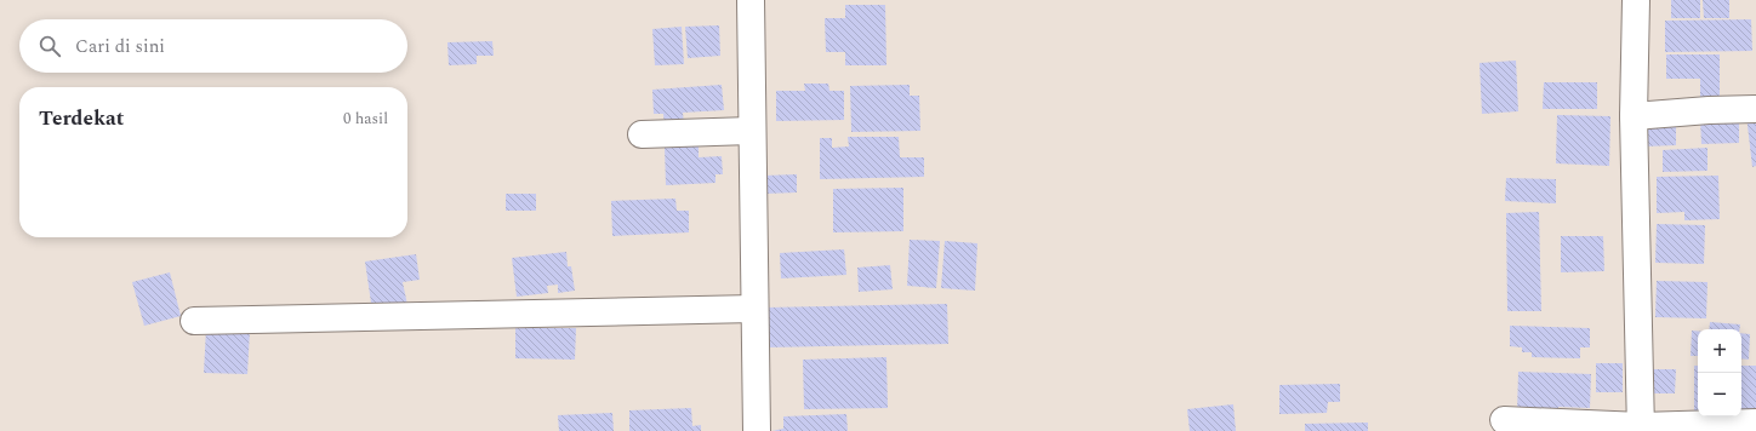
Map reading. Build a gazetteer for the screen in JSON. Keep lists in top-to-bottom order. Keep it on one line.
{"page":{"search":"Cari di sini","heading":["Terdekat","0 hasil"],"map_buttons":["+","−"]}}
